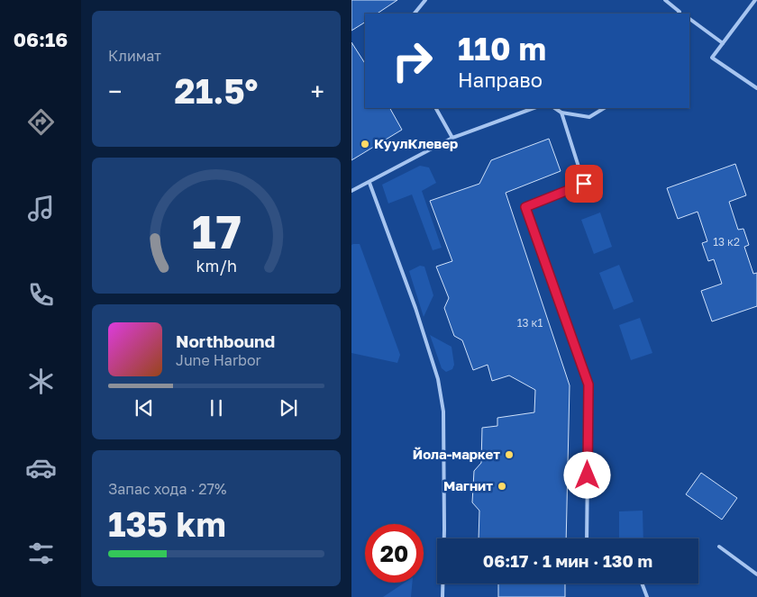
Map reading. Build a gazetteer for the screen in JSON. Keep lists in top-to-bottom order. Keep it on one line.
{"places":["КуулКлевер","Йола-маркет","Магнит"],"house_numbers":["13 к2","13 к1"],"page":{"tabs":"06:16","tile":["Климат",["Запас хода · 27%","135 km"]],"turn":["110 m","Направо"],"heat":["−","21.5°","+"],"song":["Northbound","June Harbor"],"limit":"20","trip":"06:17 · 1 мин · 130 m","gauge":["17","km/h"]}}
